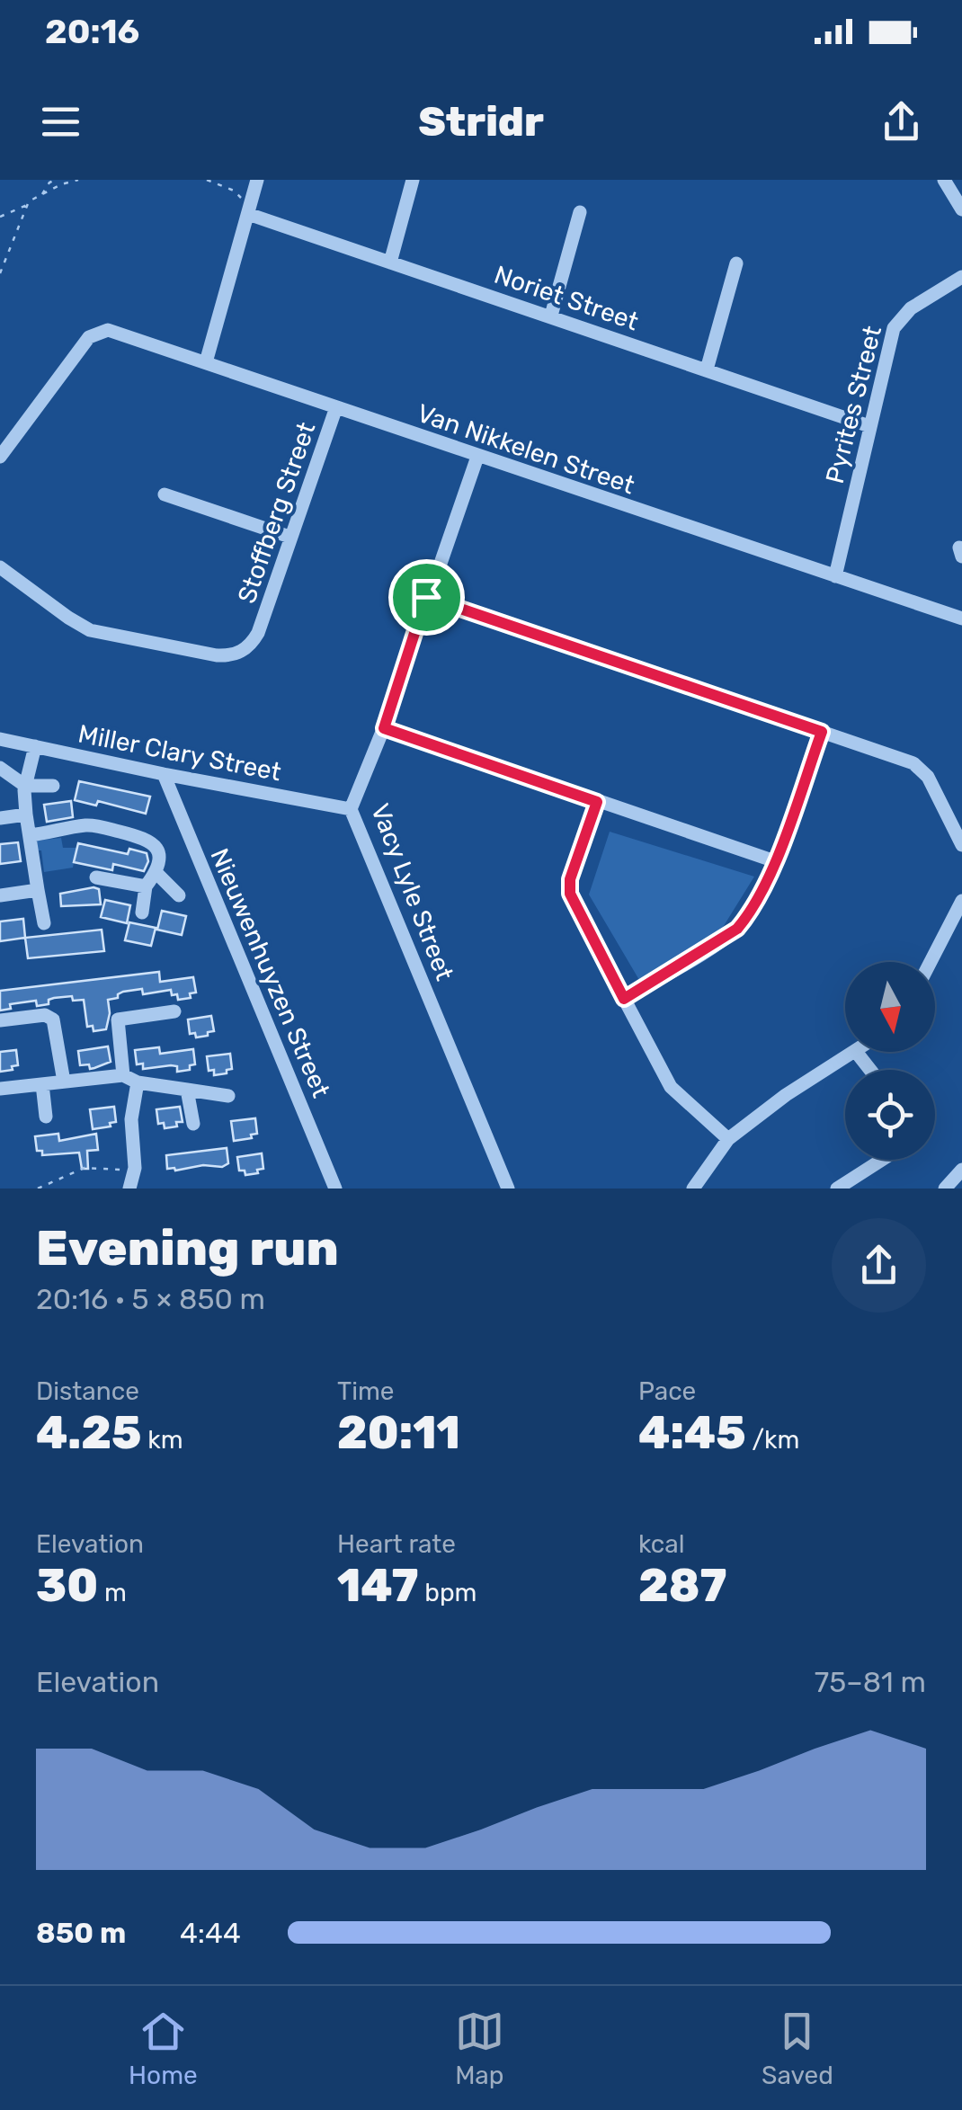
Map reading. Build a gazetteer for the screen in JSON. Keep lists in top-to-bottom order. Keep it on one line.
{"streets":{"street":["Noriet Street","Pyrites Street","Van Nikkelen Street","Stoffberg Street","Miller Clary Street","Vacy Lyle Street","Nieuwenhuyzen Street"]},"crossings":[["Noriet Street","Pyrites Street"],["Pyrites Street","Van Nikkelen Street"],["Van Nikkelen Street","Stoffberg Street"],["Van Nikkelen Street","Vacy Lyle Street"],["Miller Clary Street","Vacy Lyle Street"],["Miller Clary Street","Nieuwenhuyzen Street"]],"north":"bottom","page":{"status":"20:16","header":"Stridr","heading":["Evening run","20:16 · 5 × 850 m"],"stats":[["Distance","4.25 km"],["Time","20:11"],["Pace","4:45 /km"],["Elevation","30 m"],["Heart rate","147 bpm"],["kcal","287"]],"chart":["Elevation","75–81 m"],"list":[{"name":"850 m","note":"4:44"}],"tabs":["Home","Map","Saved"]}}
